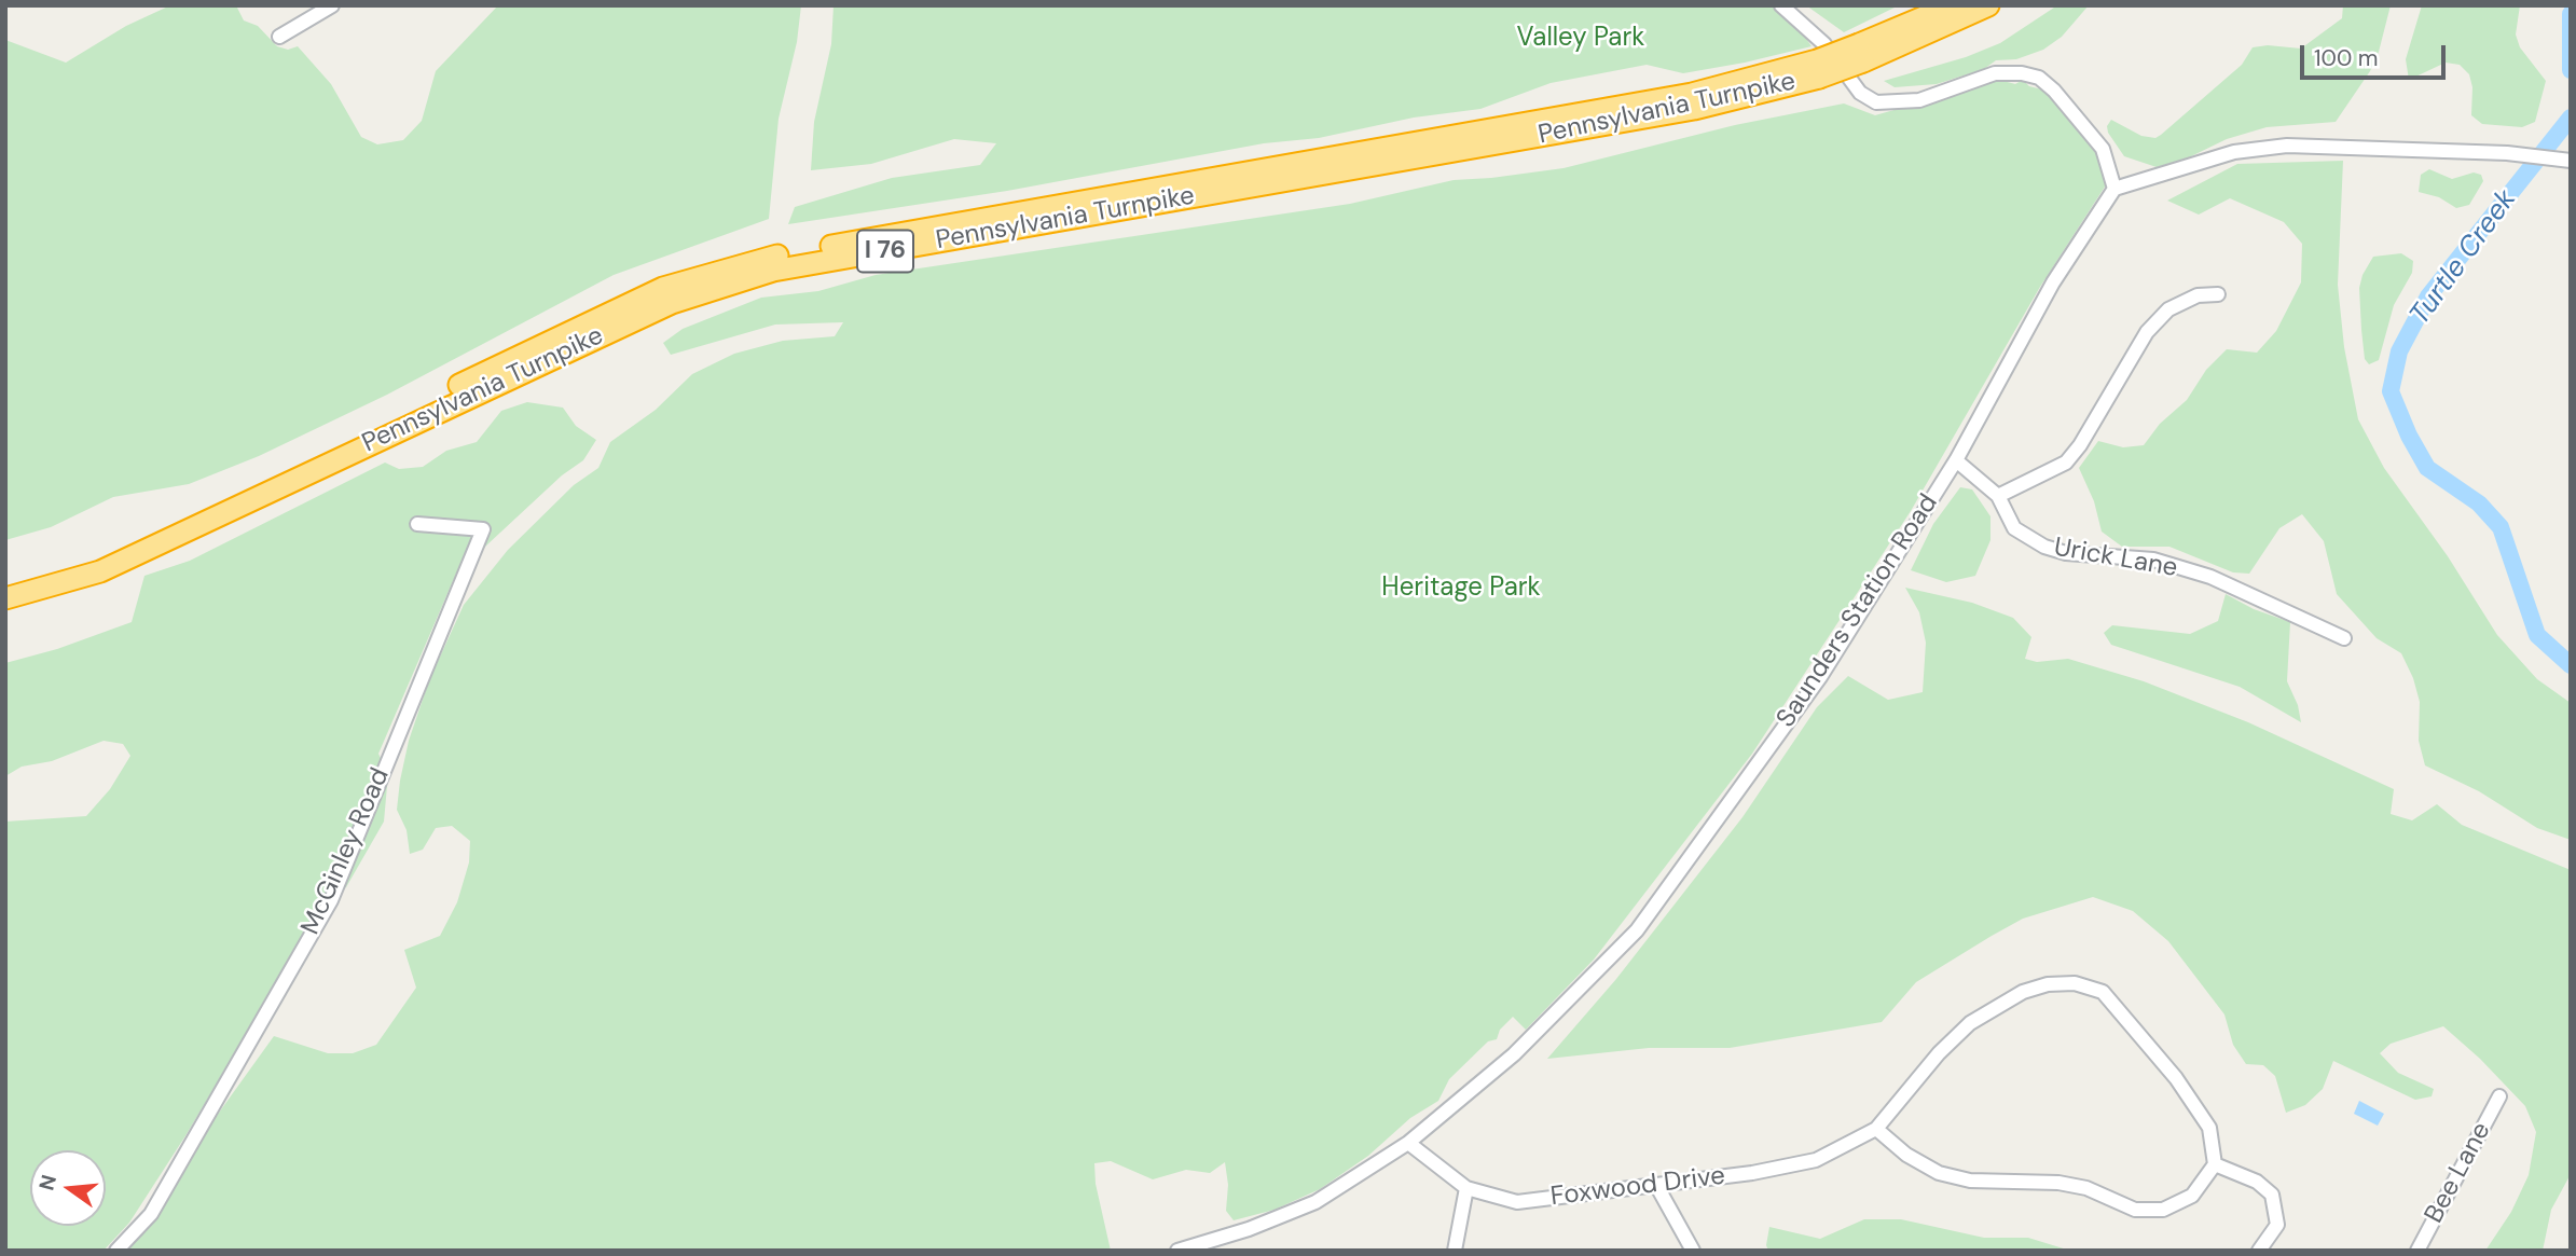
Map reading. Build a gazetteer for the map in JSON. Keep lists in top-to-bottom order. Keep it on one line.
{"streets":{"highway":["Pennsylvania Turnpike","I 76"],"street":["Urick Lane","Saunders Station Road","McGinley Road","Bee Lane","Foxwood Drive"]},"crossings":[["Urick Lane","Saunders Station Road"],["Saunders Station Road","Foxwood Drive"]],"water":["Turtle Creek"],"parks":["Valley Park","Heritage Park"],"scale_bar":"100 m","north":"left"}
